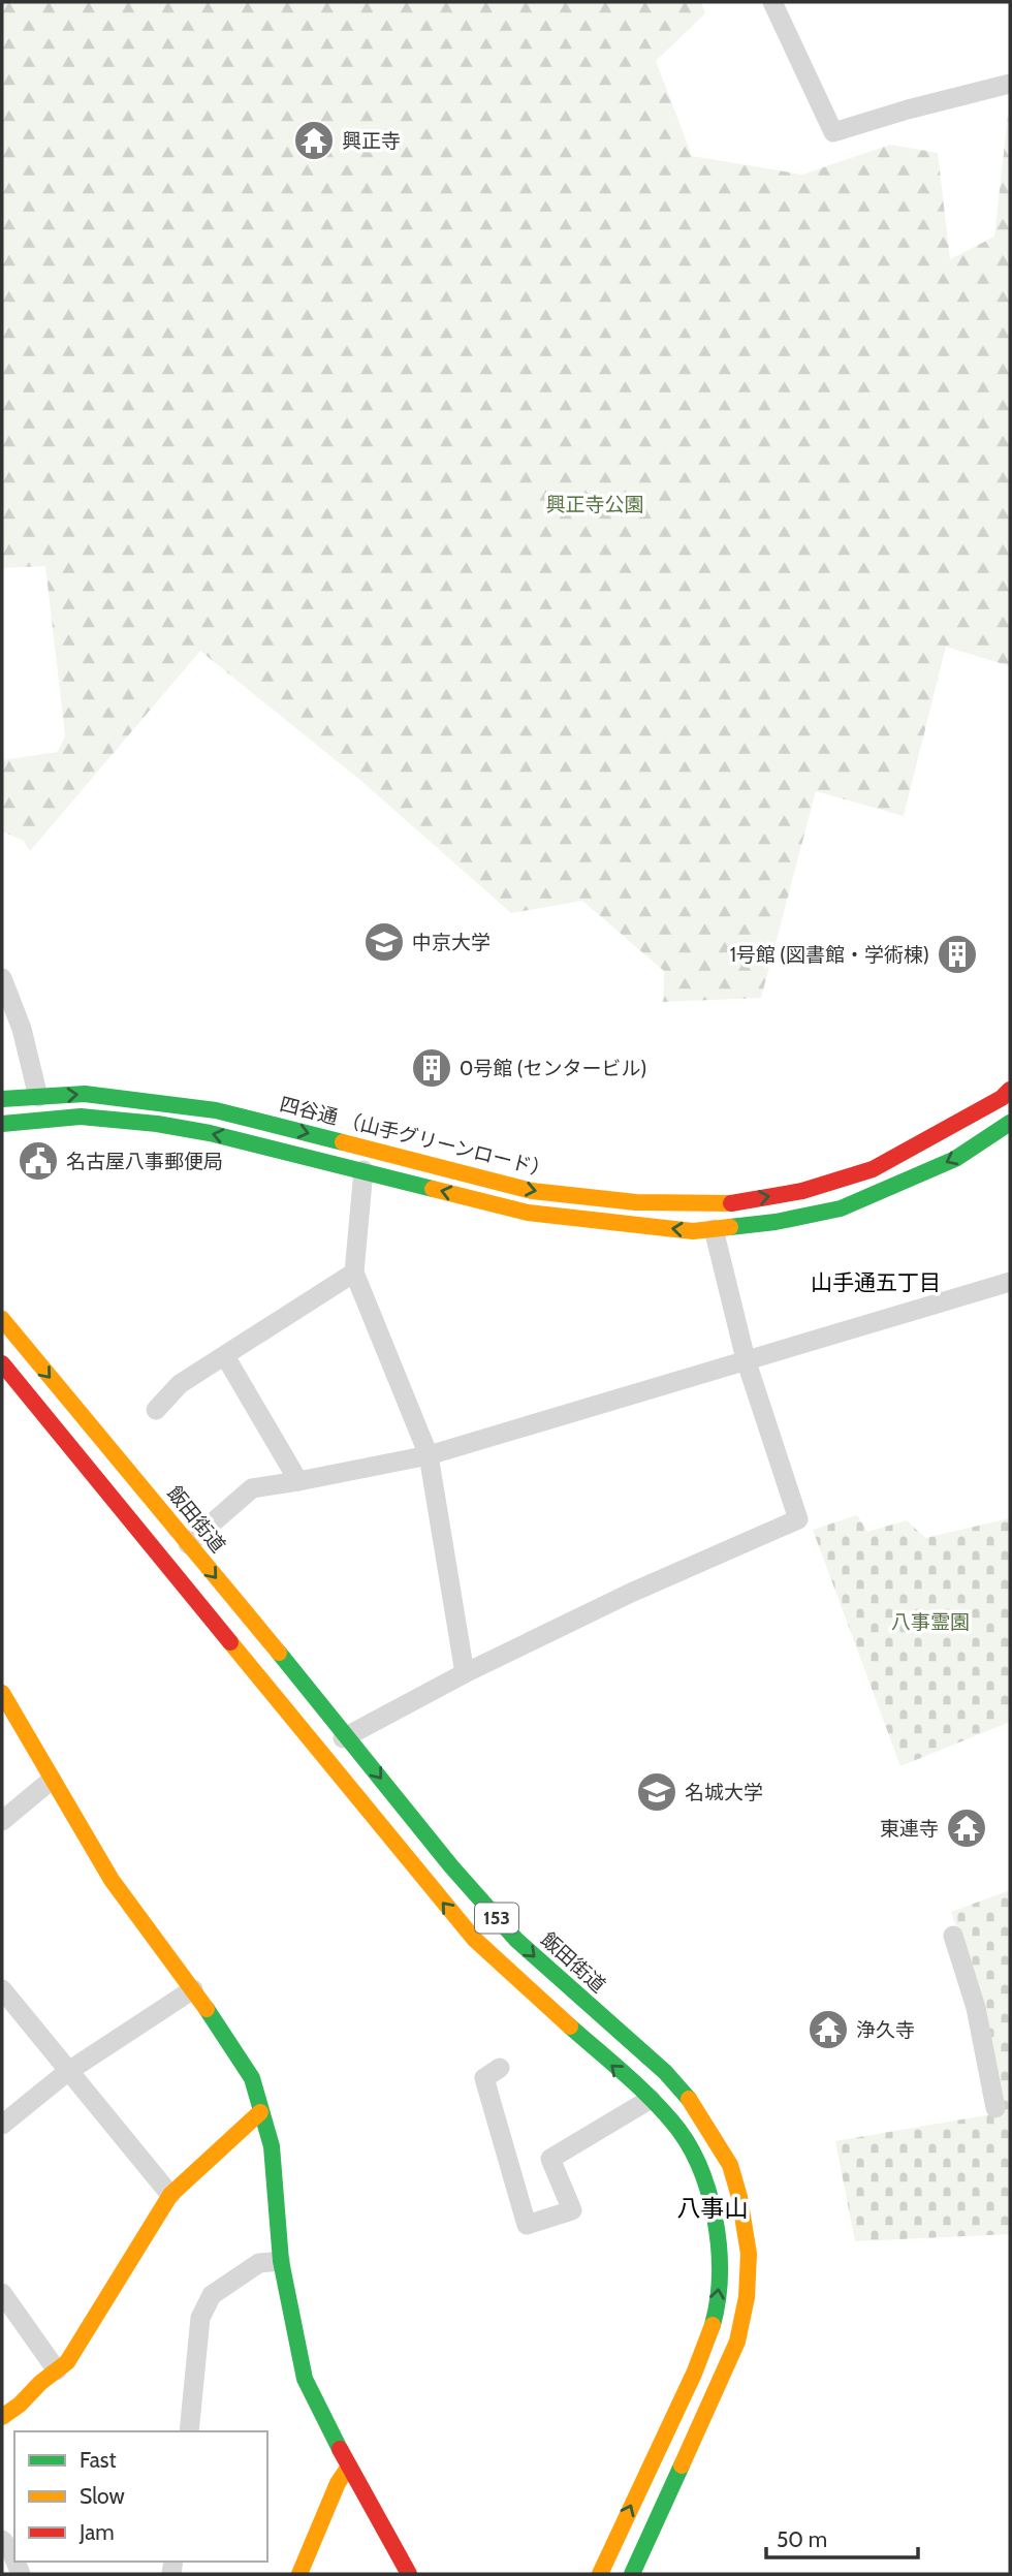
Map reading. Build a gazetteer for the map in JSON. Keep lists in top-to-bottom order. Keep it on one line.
{"streets":{"main road":["四谷通 （山手グリーンロード）","飯田街道","153"]},"districts":["山手通五丁目","八事山"],"parks":["興正寺公園","八事霊園"],"places":{"temple":["興正寺","東連寺","浄久寺"],"school or university":["中京大学","名城大学"],"building":["1号館 (図書館・学術棟)","0号館 (センタービル)"],"public building":["名古屋八事郵便局"]},"legend":["Fast","Slow","Jam"],"scale_bar":"50 m"}
